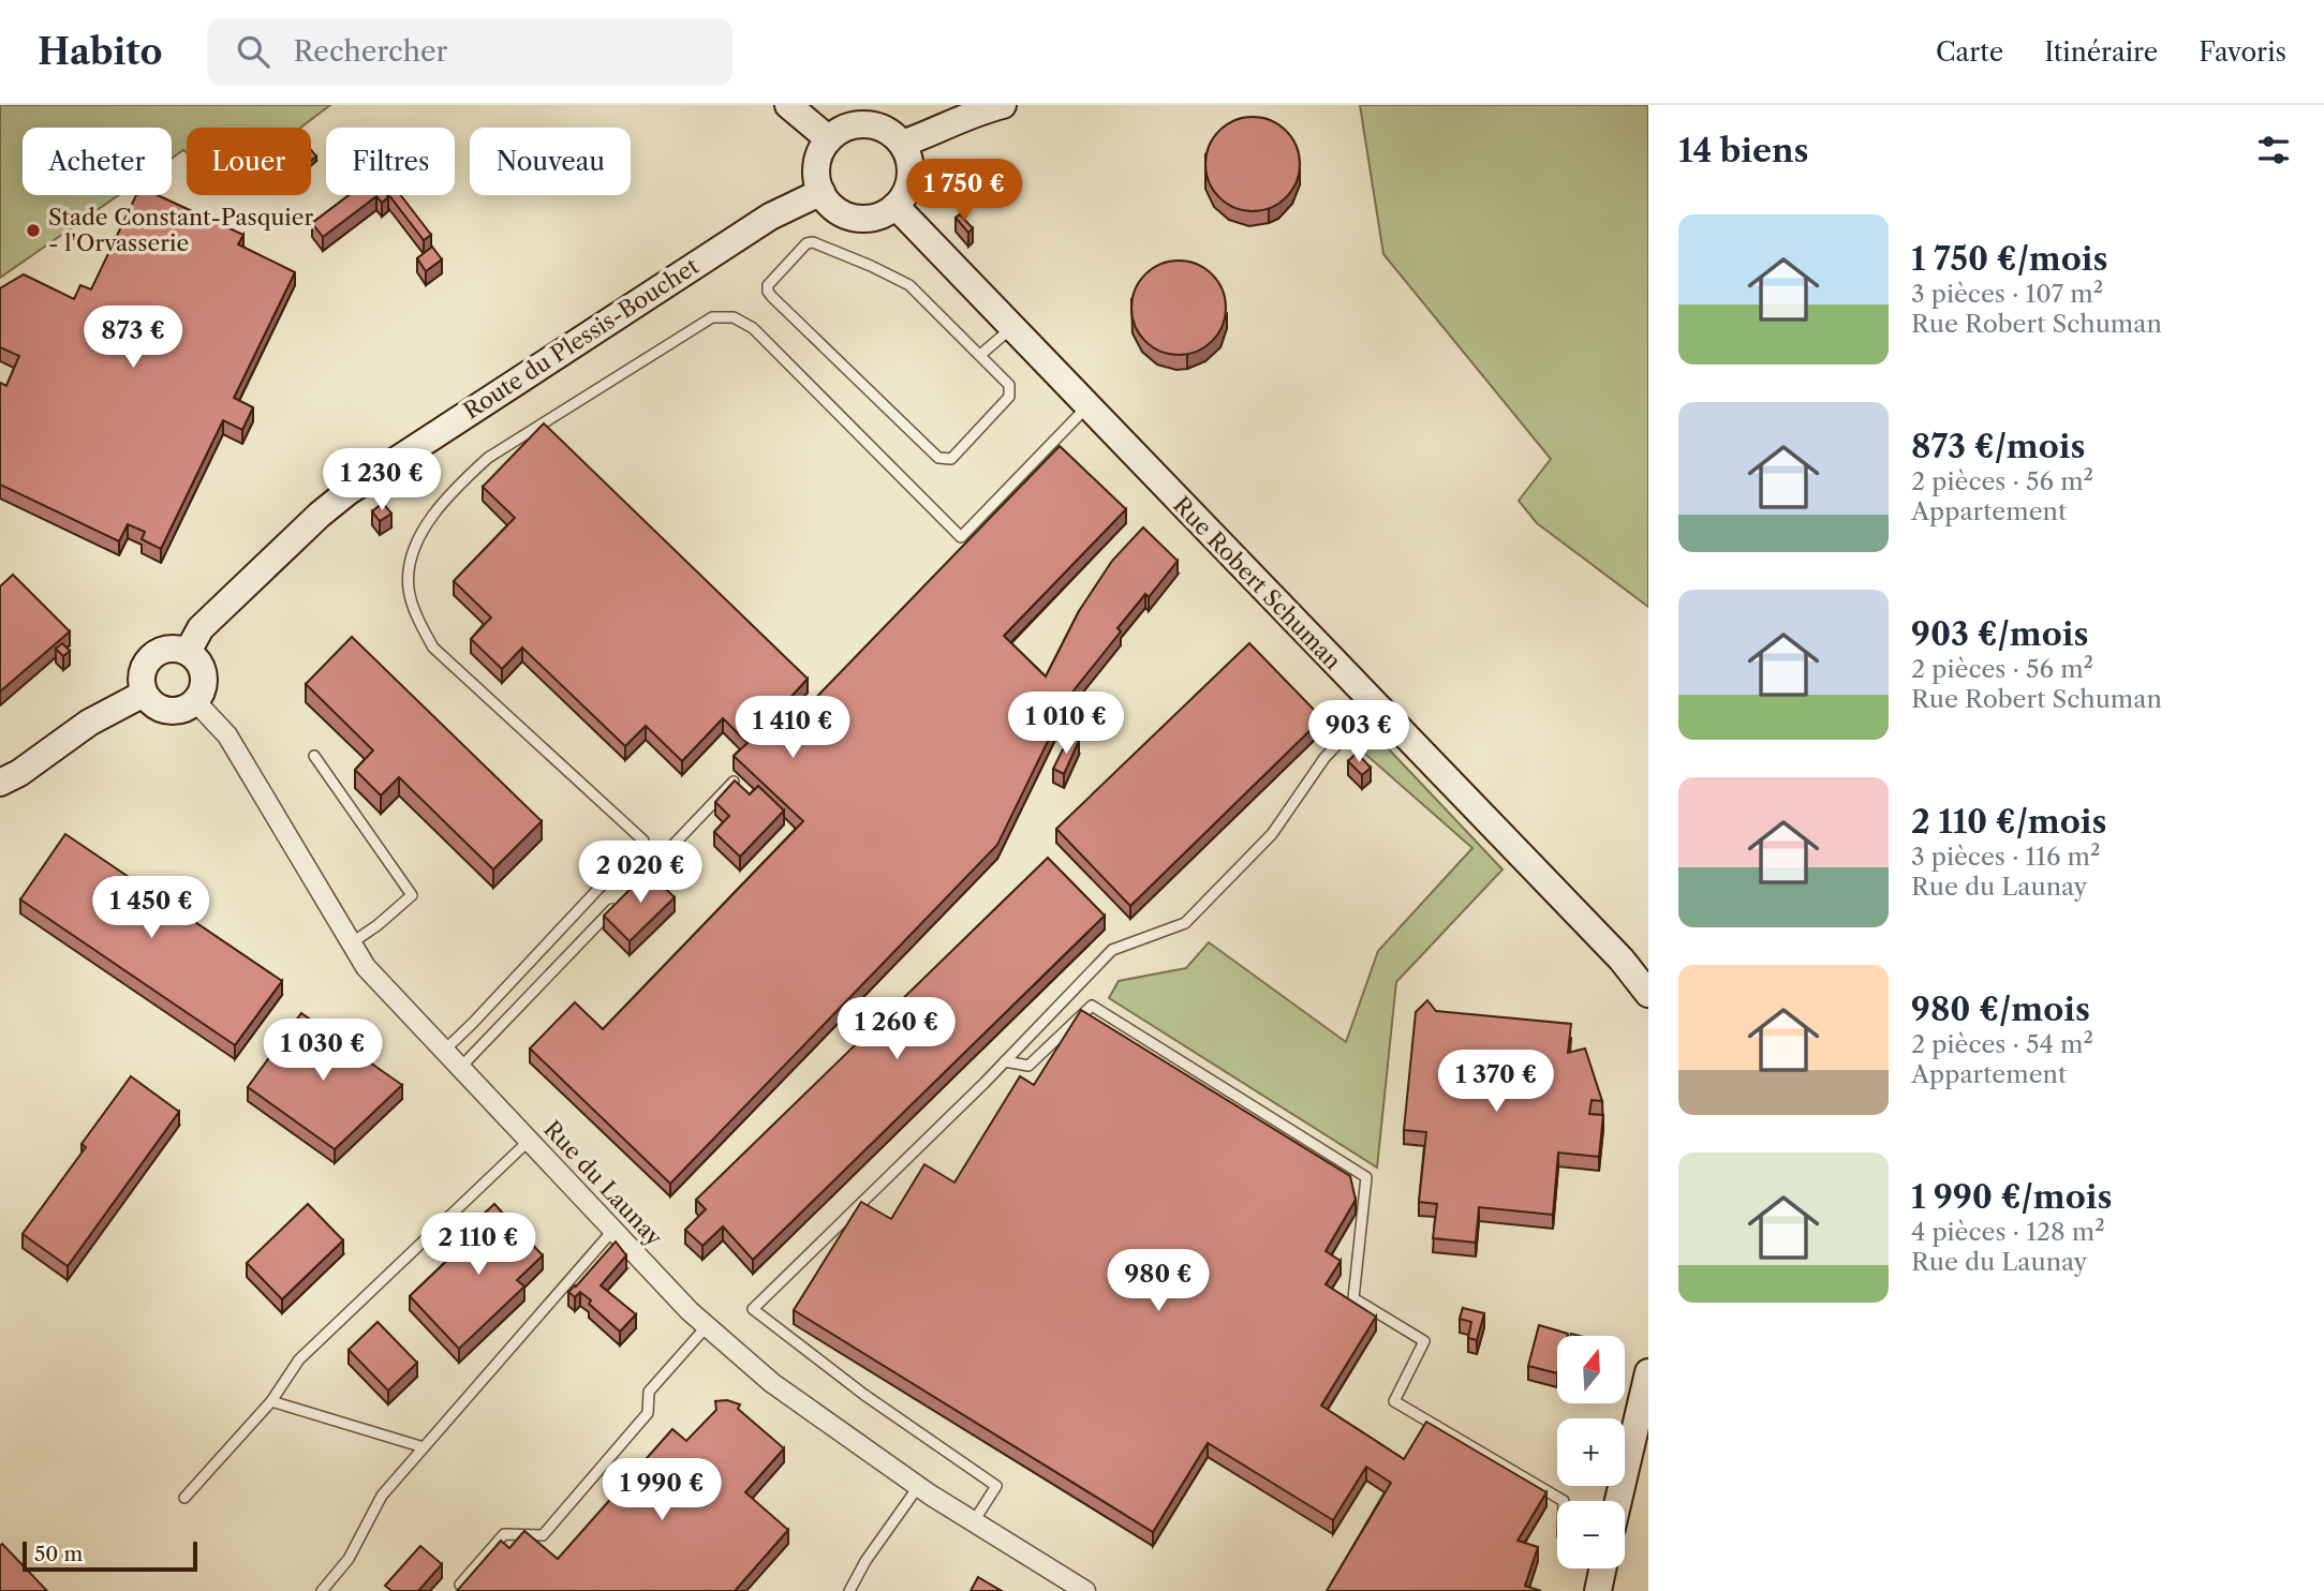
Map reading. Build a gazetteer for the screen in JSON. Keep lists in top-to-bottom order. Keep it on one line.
{"streets":{"street":["Route du Plessis-Bouchet","Rue Robert Schuman","Rue du Launay"]},"crossings":[["Route du Plessis-Bouchet","Rue Robert Schuman"],["Route du Plessis-Bouchet","Rue du Launay"]],"places":["Stade Constant-Pasquier - l'Orvasserie"],"scale_bar":"50 m","north":"top","page":{"header":"Habito","search":"Rechercher","nav":["Carte","Itinéraire","Favoris"],"heading":"14 biens","chip":["Acheter","Louer","Filtres","Nouveau"],"price":["1 750 €","873 €","1 230 €","1 010 €","1 410 €","903 €","2 020 €","1 450 €","1 260 €","1 030 €","1 370 €","2 110 €","980 €","1 990 €"],"list":[{"name":"1 750 €/mois","note":"3 pièces · 107 m² · Rue Robert Schuman"},{"name":"873 €/mois","note":"2 pièces · 56 m² · Appartement"},{"name":"903 €/mois","note":"2 pièces · 56 m² · Rue Robert Schuman"},{"name":"2 110 €/mois","note":"3 pièces · 116 m² · Rue du Launay"},{"name":"980 €/mois","note":"2 pièces · 54 m² · Appartement"},{"name":"1 990 €/mois","note":"4 pièces · 128 m² · Rue du Launay"}],"map_buttons":["+","−"],"scale":"50 m"}}
